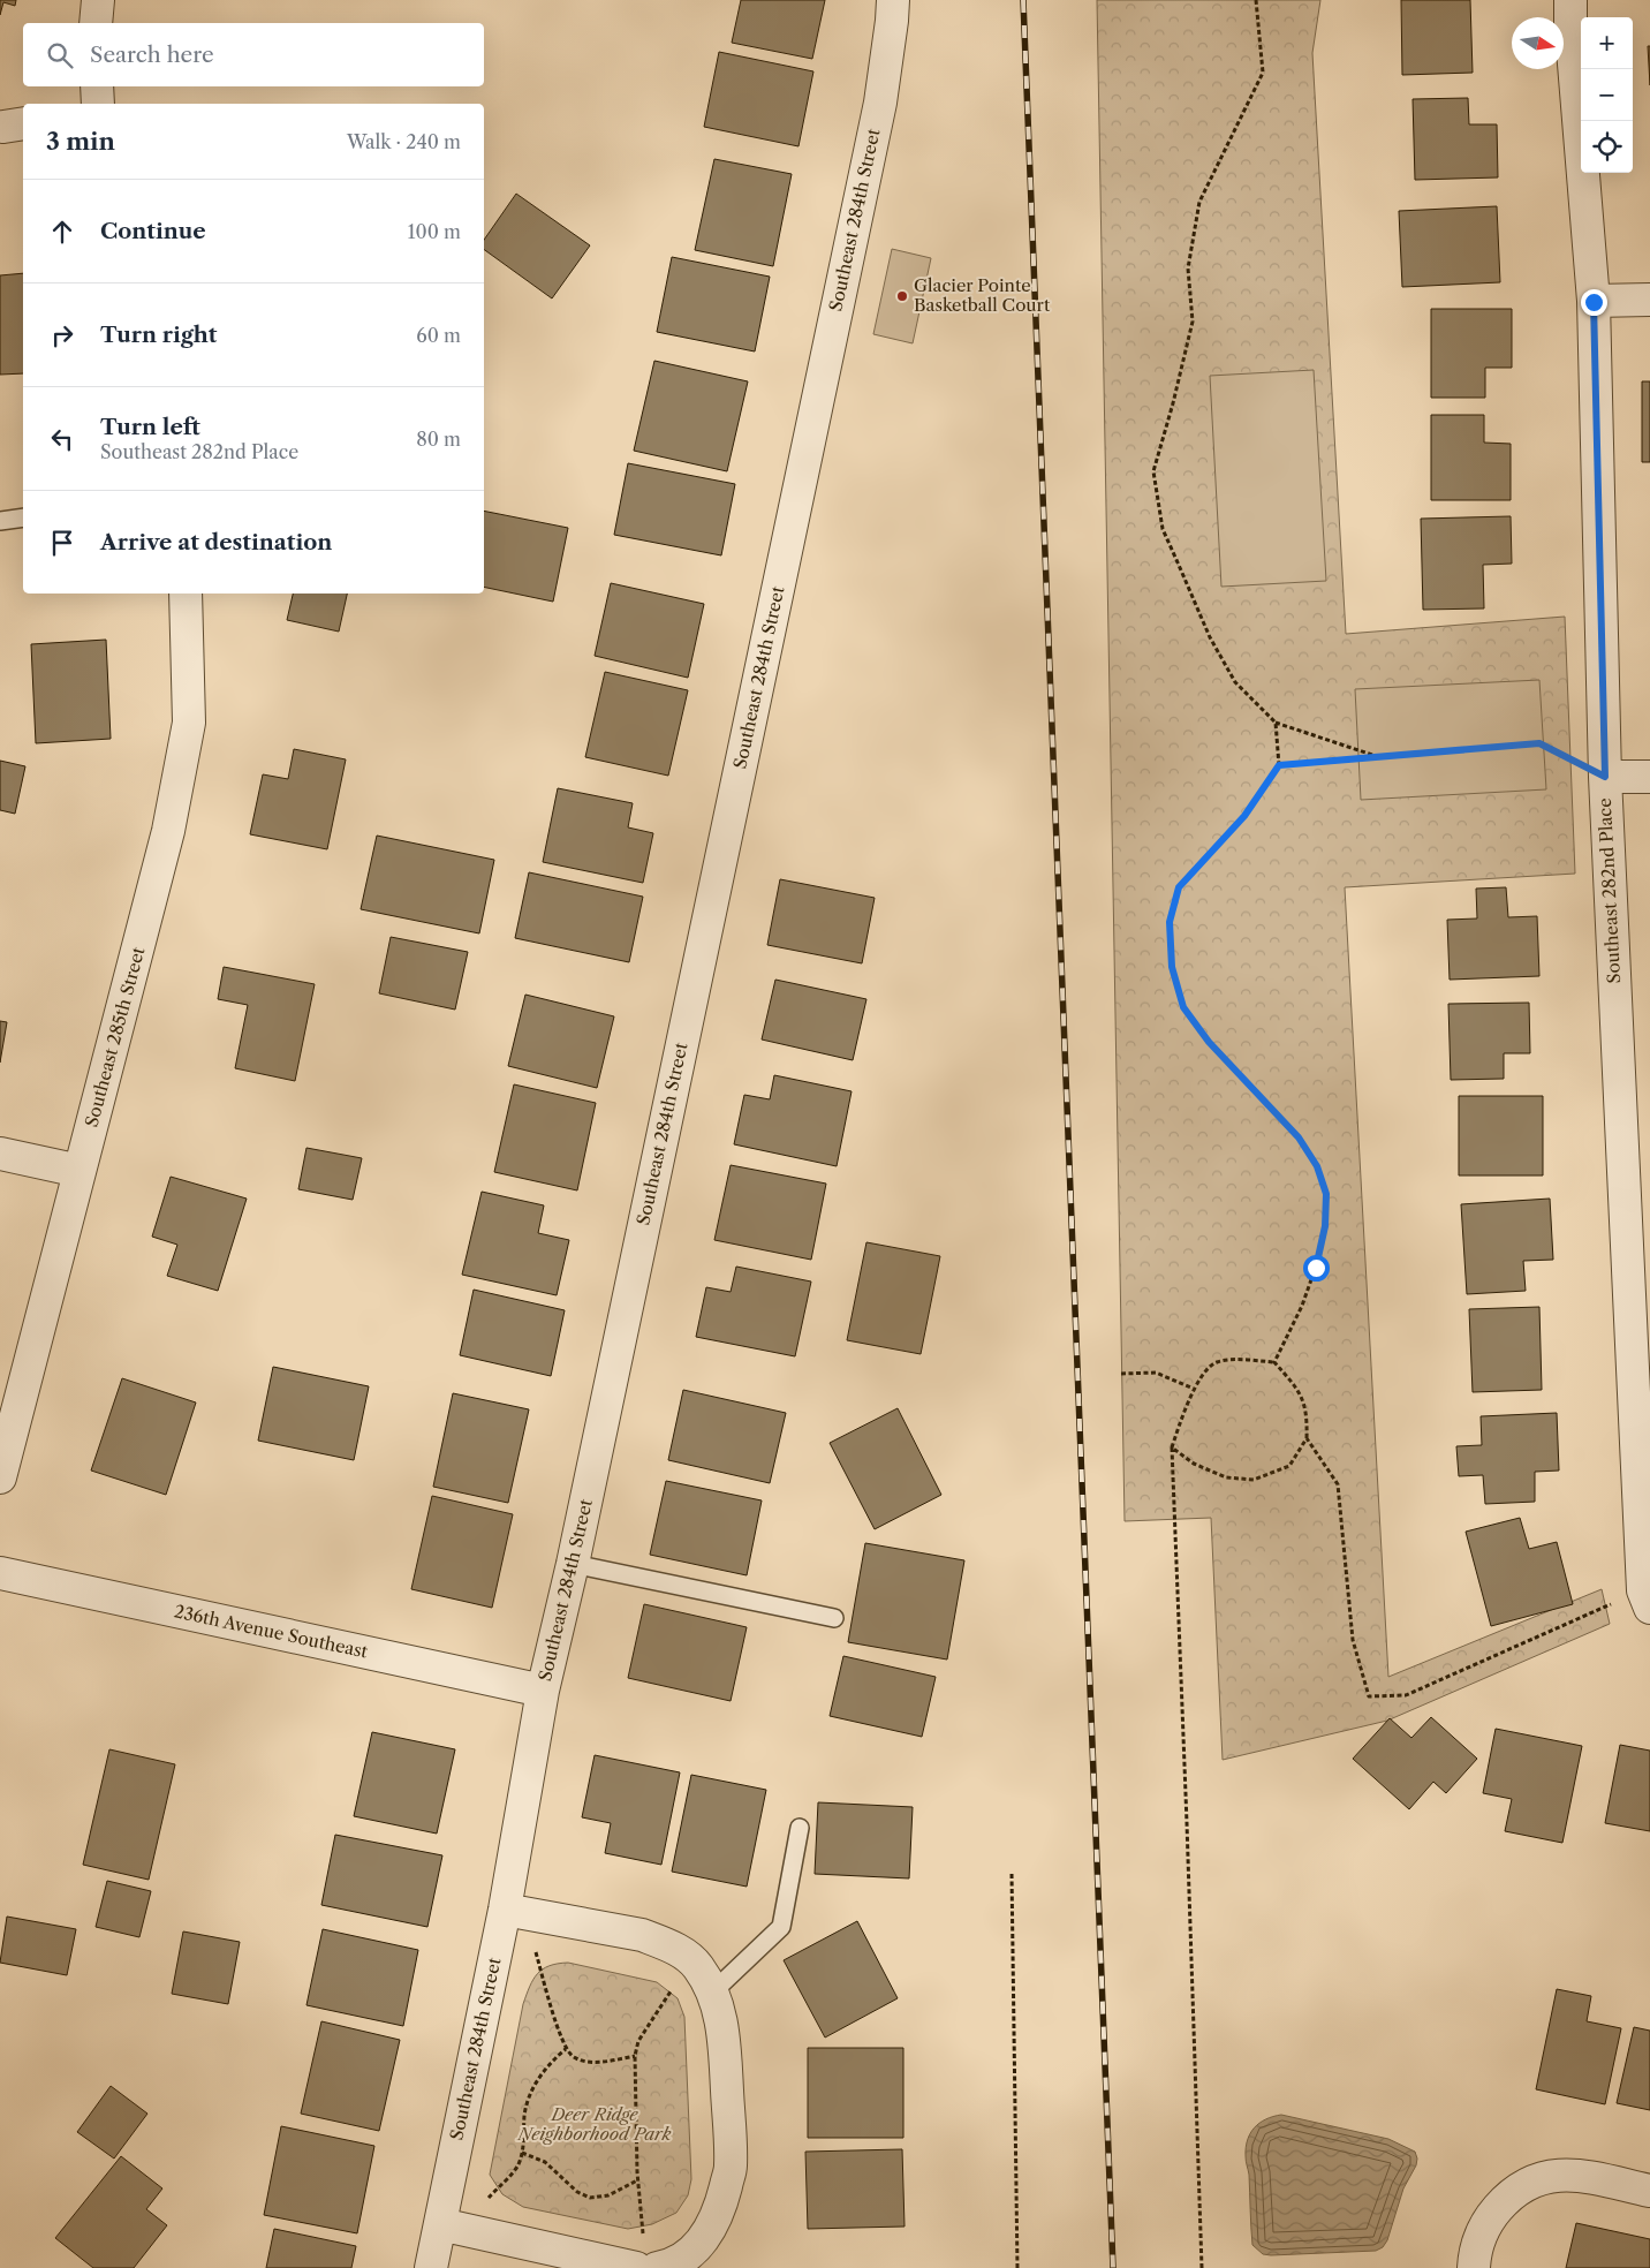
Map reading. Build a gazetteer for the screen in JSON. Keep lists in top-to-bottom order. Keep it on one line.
{"streets":{"street":["Southeast 284th Street","Southeast 282nd Place","Southeast 285th Street","236th Avenue Southeast"]},"crossings":[["Southeast 284th Street","236th Avenue Southeast"]],"parks":["Deer Ridge Neighborhood Park"],"places":["Glacier Pointe Basketball Court"],"north":"right","page":{"map_buttons":["+","−"],"search":"Search here","heading":["3 min","Walk · 240 m"],"list":[["Continue","100 m"],["Turn right","60 m"],["Turn left","Southeast 282nd Place","80 m"],"Arrive at destination"]}}
